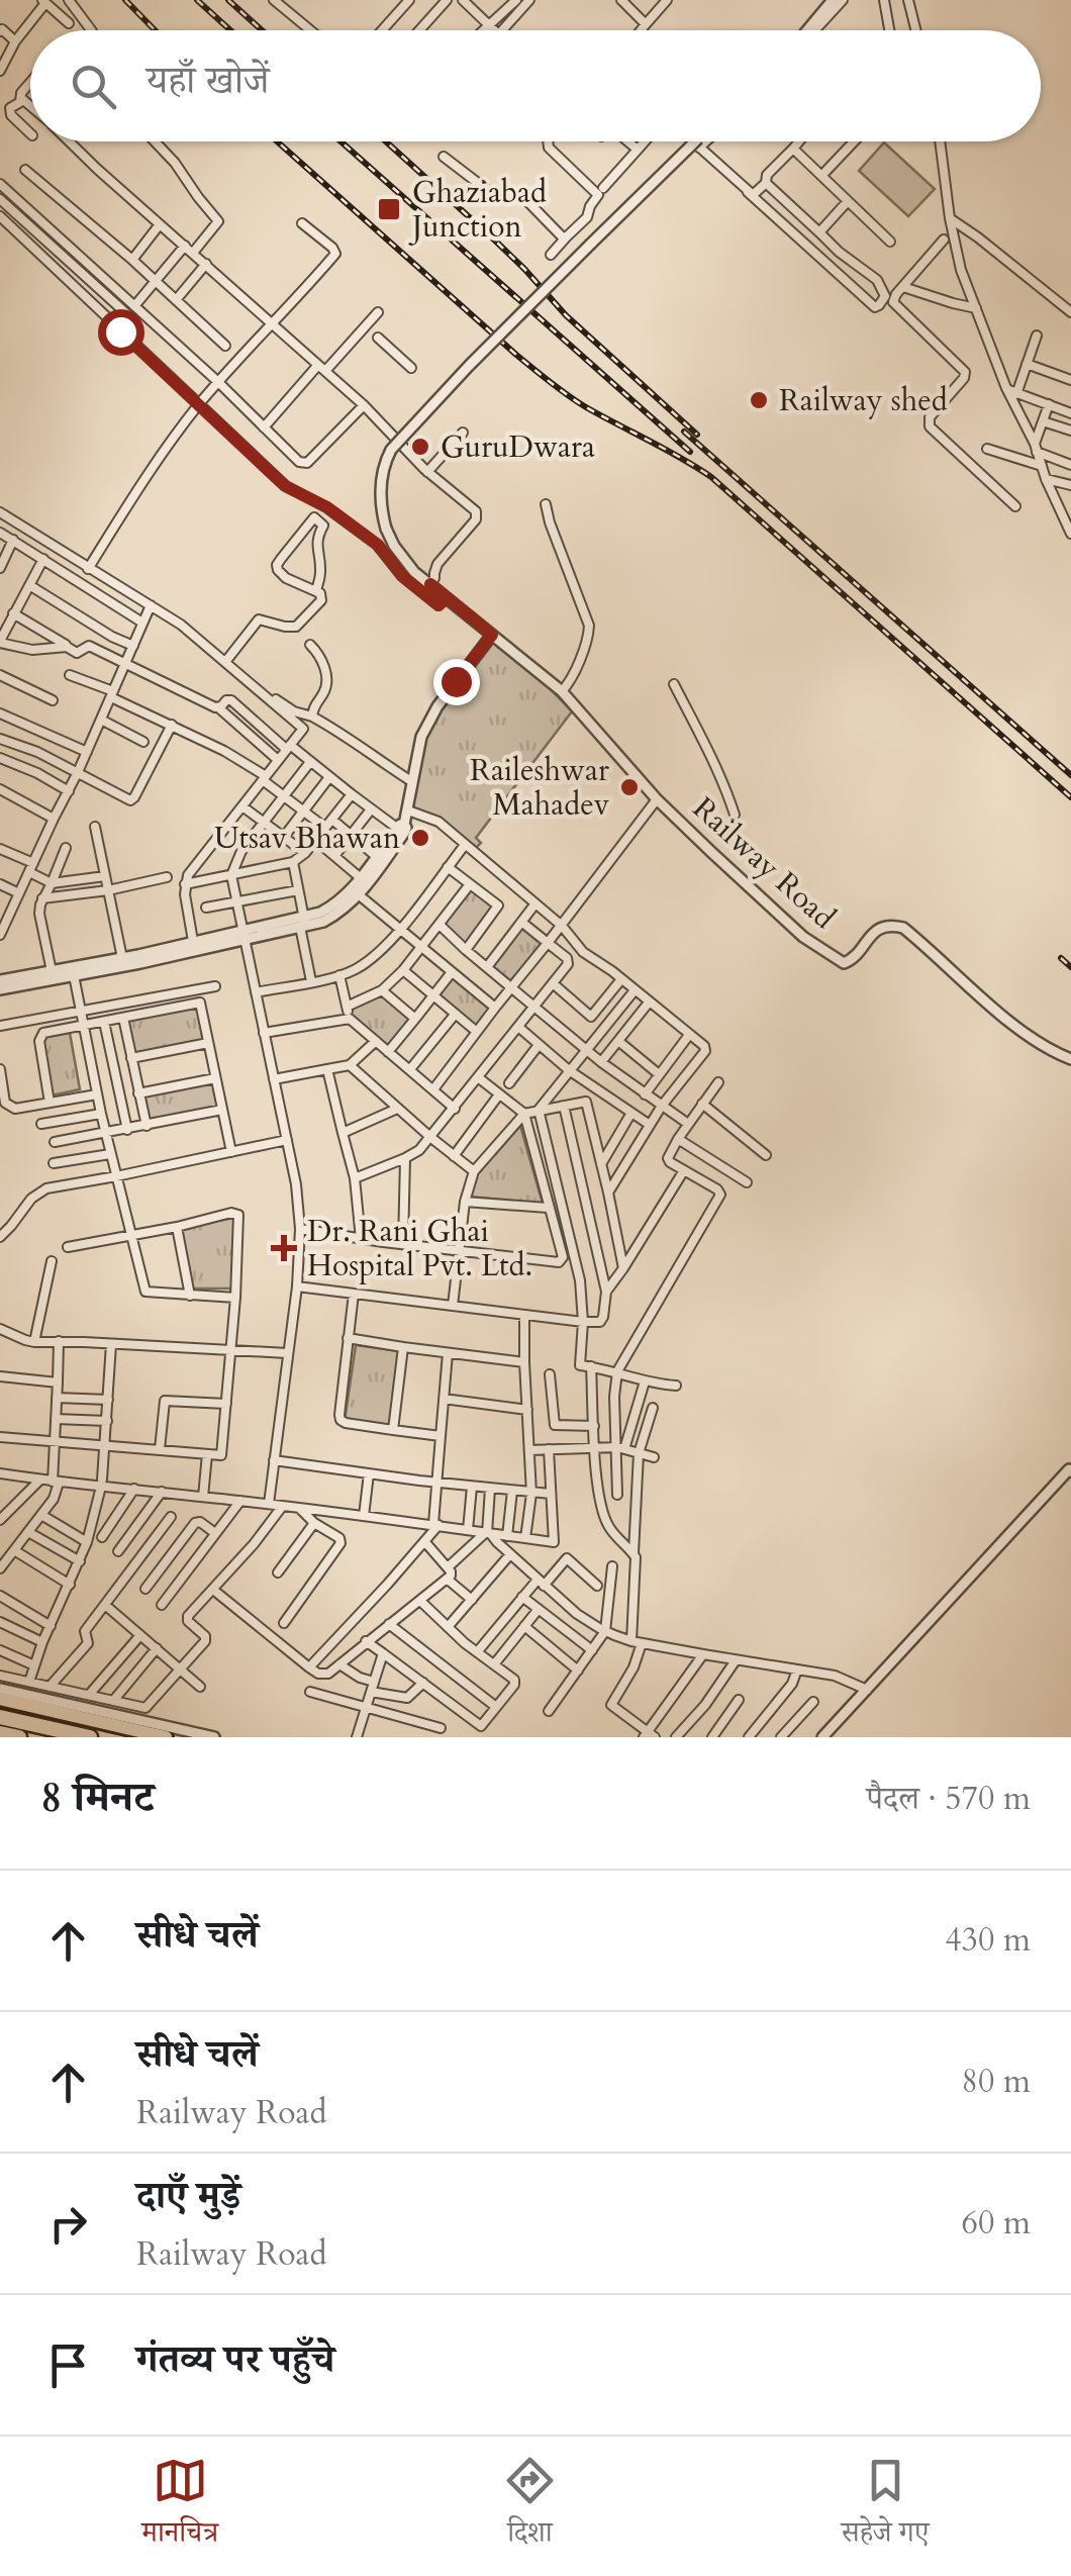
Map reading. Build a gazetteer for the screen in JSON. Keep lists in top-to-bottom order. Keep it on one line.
{"streets":{"street":["Railway Road"]},"places":{"transit":["Ghaziabad Junction"],"other":["Railway shed","GuruDwara","Raileshwar Mahadev","Utsav Bhawan"],"health":["Dr. Rani Ghai Hospital Pvt. Ltd."]},"page":{"search":"यहाँ खोजें","heading":["8 मिनट","पैदल · 570 m"],"list":[["सीधे चलें","430 m"],["सीधे चलें","Railway Road","80 m"],["दाएँ मुड़ें","Railway Road","60 m"],"गंतव्य पर पहुँचे"],"nav":["मानचित्र","दिशा","सहेजे गए"]}}
